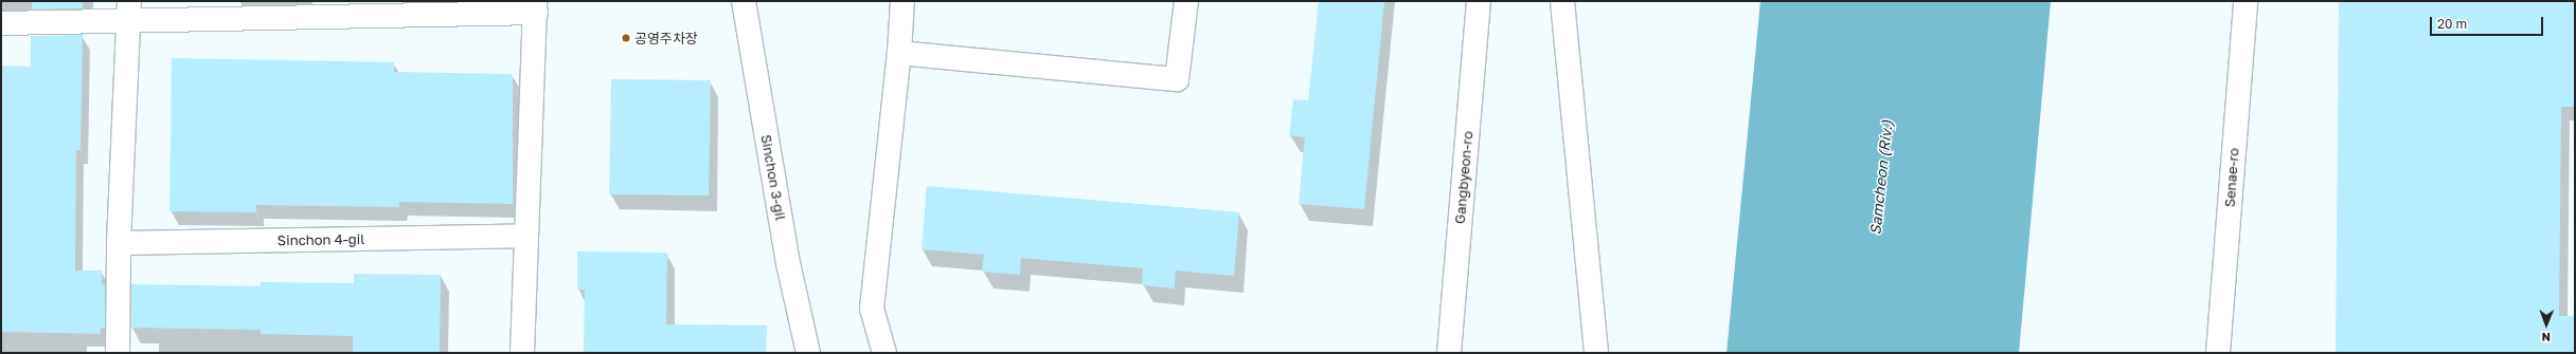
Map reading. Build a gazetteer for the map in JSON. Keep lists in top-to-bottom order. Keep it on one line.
{"streets":{"street":["Sinchon 3-gil","Gangbyeon-ro","Senae-ro","Sinchon 4-gil"]},"water":["Samcheon (Riv.)"],"places":["공영주차장"],"scale_bar":"20 m","north":"bottom"}
